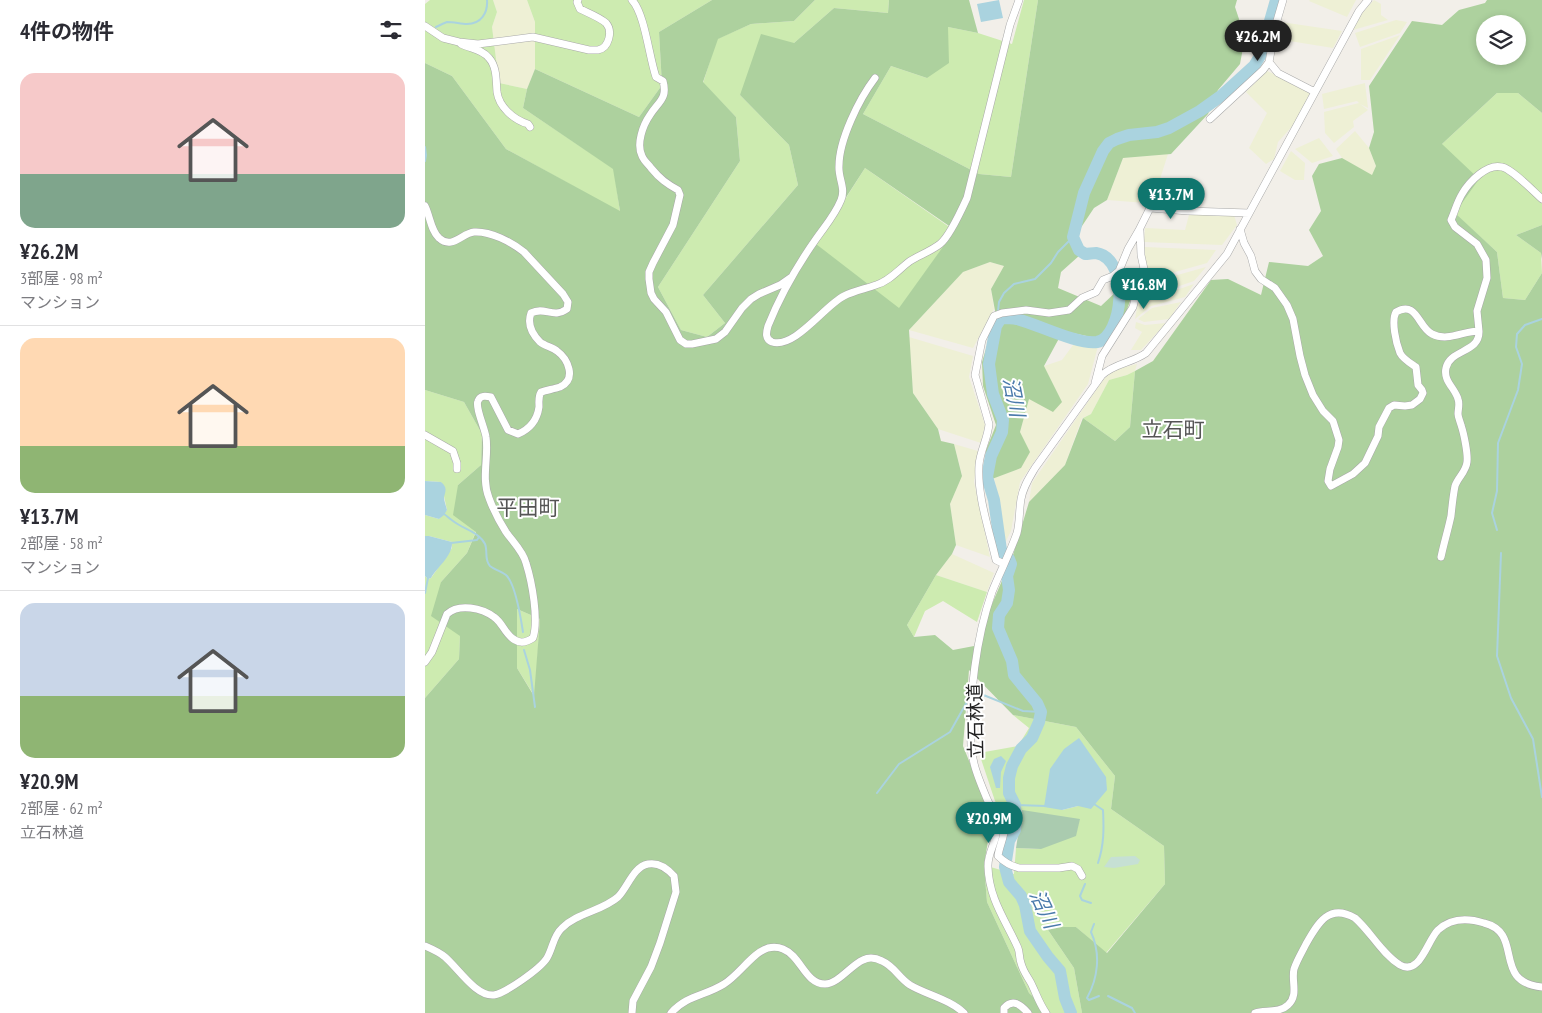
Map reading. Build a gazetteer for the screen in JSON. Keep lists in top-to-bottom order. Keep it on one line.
{"streets":{"street":["立石林道"]},"districts":["立石町","平田町"],"water":["沼川"],"page":{"heading":"4件の物件","price":["¥26.2M","¥13.7M","¥16.8M","¥20.9M"],"list":[{"name":"¥26.2M","note":"3部屋 · 98 m² · マンション"},{"name":"¥13.7M","note":"2部屋 · 58 m² · マンション"},{"name":"¥20.9M","note":"2部屋 · 62 m² · 立石林道"}]}}
